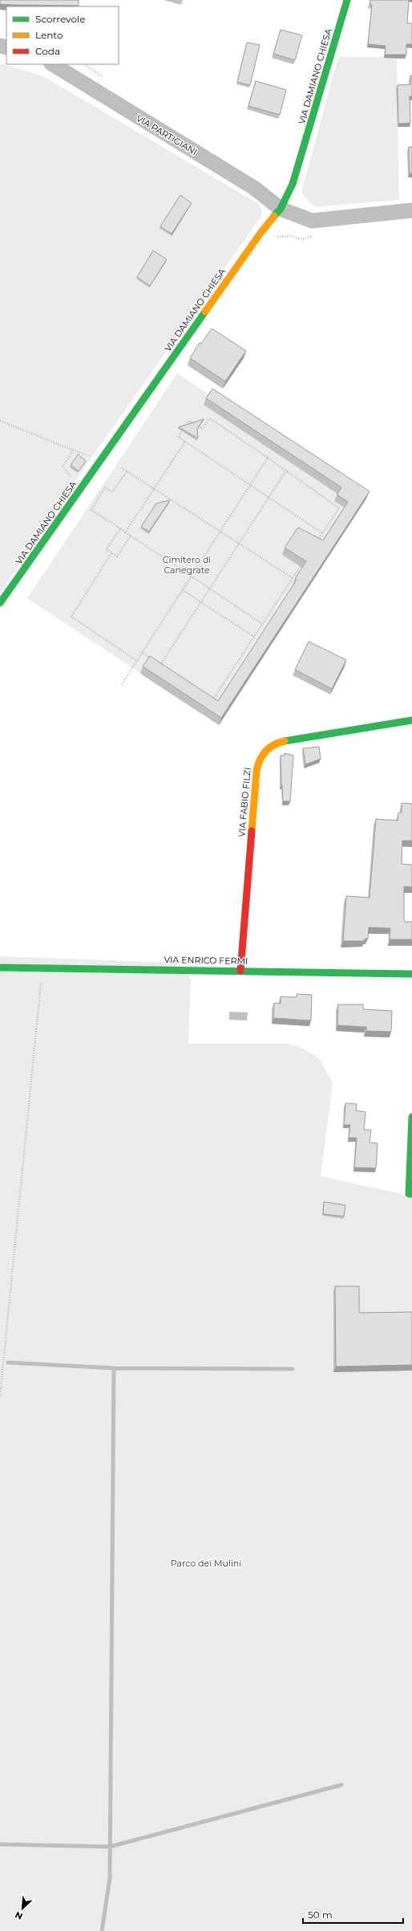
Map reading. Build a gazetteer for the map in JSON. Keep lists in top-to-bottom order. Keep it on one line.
{"streets":{"street":["VIA DAMIANO CHIESA","VIA PARTIGIANI","VIA FABIO FILZI","VIA ENRICO FERMI"]},"crossings":[["VIA DAMIANO CHIESA","VIA PARTIGIANI"],["VIA FABIO FILZI","VIA ENRICO FERMI"]],"parks":["Cimitero di Canegrate","Parco dei Mulini"],"legend":["Scorrevole","Lento","Coda"],"scale_bar":"50 m","north":"bottom left"}
